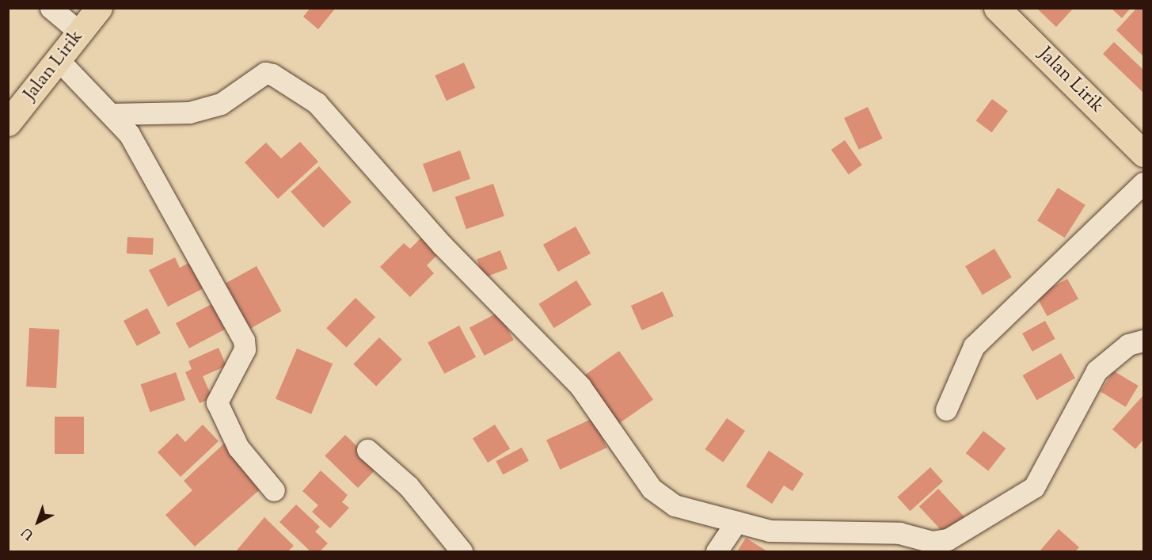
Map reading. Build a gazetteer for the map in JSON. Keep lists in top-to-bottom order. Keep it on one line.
{"streets":{"main road":["Jalan Lirik"]},"north":"bottom left"}
